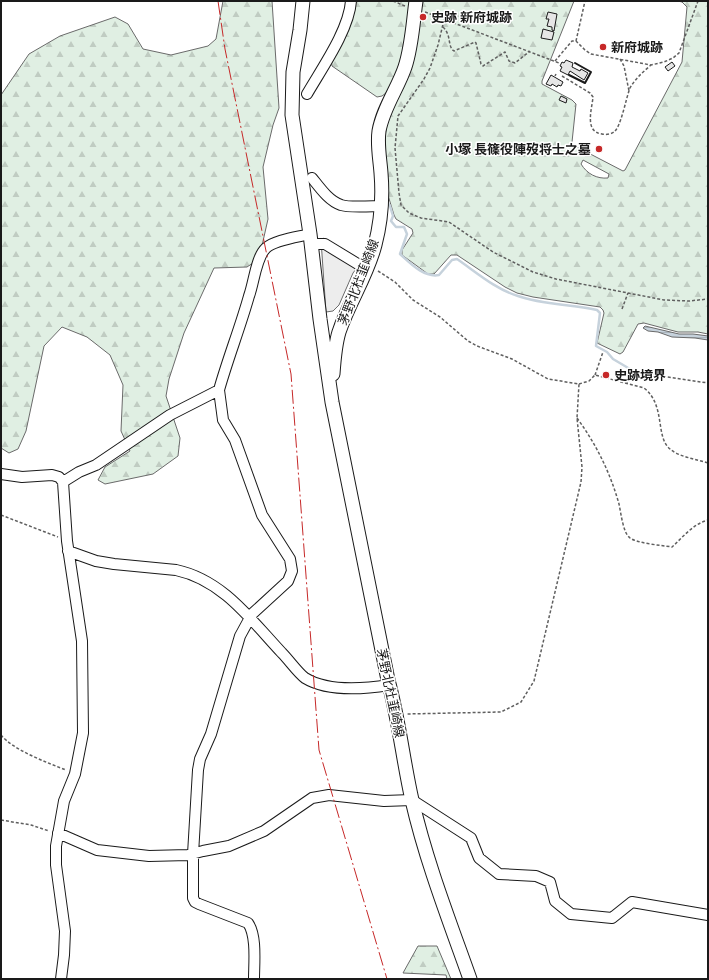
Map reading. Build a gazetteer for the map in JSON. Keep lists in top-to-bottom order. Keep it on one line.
{"streets":{"main road":["茅野北杜韮崎線"]},"places":["史跡 新府城跡","新府城跡","小塚 長篠役陣歿将士之墓","史跡境界"]}
